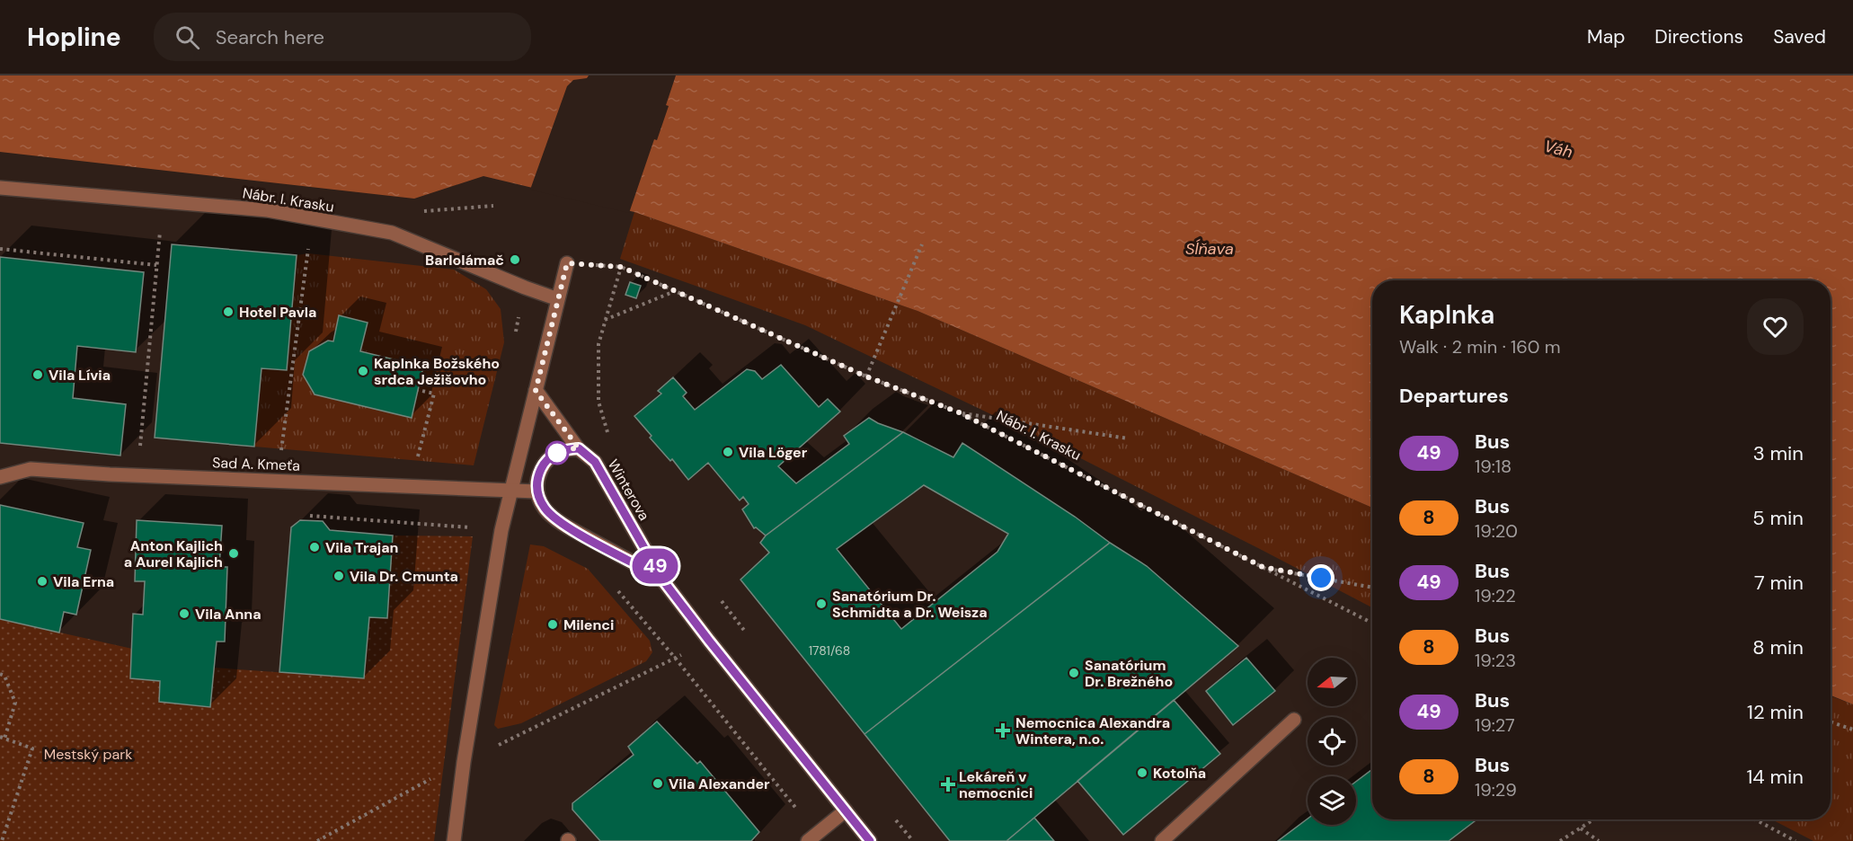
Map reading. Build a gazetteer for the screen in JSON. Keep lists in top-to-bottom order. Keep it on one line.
{"streets":{"street":["Nábr. I. Krasku","Sad A. Kmeťa","Winterova"]},"crossings":[["Sad A. Kmeťa","Winterova"]],"water":["Váh","Sĺňava"],"parks":["Mestský park"],"places":{"other":["Barlolámač","Hotel Pavla","Kaplnka Božského srdca Ježišovho","Vila Lívia","Vila Löger","Vila Trajan","Anton Kajlich a Aurel Kajlich","Vila Dr. Cmunta","Vila Erna","Sanatórium Dr. Schmidta a Dr. Weisza","Vila Anna","Milenci","Sanatórium Dr. Brežného","Kotolňa","Vila Alexander"],"health":["Nemocnica Alexandra Wintera, n.o.","Lekáreň v nemocnici"]},"lines":["bus line 49"],"house_numbers":["1781/68"],"north":"left","page":{"header":"Hopline","search":"Search here","nav":["Map","Directions","Saved"],"on_map":"49","heading":[["Kaplnka","Walk · 2 min · 160 m"],"Departures"],"list":[{"mark":"49","name":"Bus","note":"19:18","value":"3 min"},{"mark":"8","name":"Bus","note":"19:20","value":"5 min"},{"mark":"49","name":"Bus","note":"19:22","value":"7 min"},{"mark":"8","name":"Bus","note":"19:23","value":"8 min"},{"mark":"49","name":"Bus","note":"19:27","value":"12 min"},{"mark":"8","name":"Bus","note":"19:29","value":"14 min"}]}}
